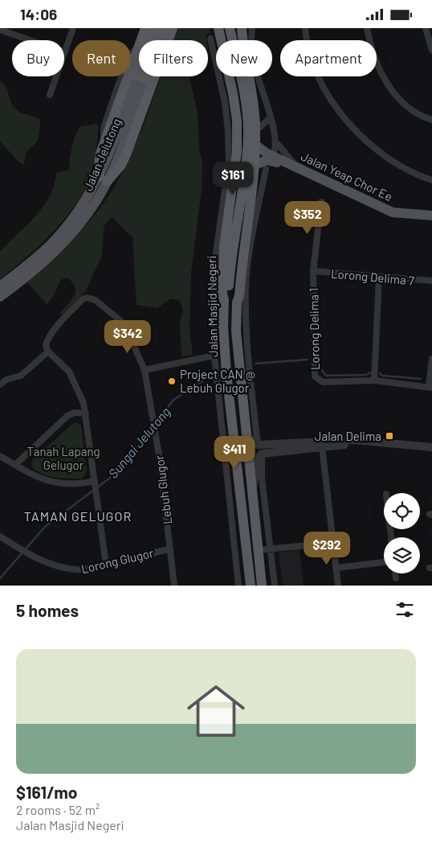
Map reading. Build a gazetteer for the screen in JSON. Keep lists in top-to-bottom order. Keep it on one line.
{"streets":{"highway":["Jalan Masjid Negeri"],"main road":["Jalan Jelutong","Jalan Yeap Chor Ee"],"street":["Lorong Delima 7","Lorong Delima 1","Lebuh Glugor","Lorong Glugor"]},"crossings":[["Jalan Yeap Chor Ee","Jalan Masjid Negeri"],["Lorong Delima 7","Lorong Delima 1"],["Lebuh Glugor","Lorong Glugor"]],"districts":["TAMAN GELUGOR"],"water":["Sungai Jelutong"],"parks":["Tanah Lapang Gelugor"],"places":{"other":["Project CAN @ Lebuh Glugor"],"transit":["Jalan Delima"]},"page":{"status":"14:06","chip":["Buy","Rent","Filters","New","Apartment"],"price":["$161","$352","$342","$411","$292"],"heading":"5 homes","list":[{"name":"$161/mo","note":"2 rooms · 52 m² · Jalan Masjid Negeri"}]}}
